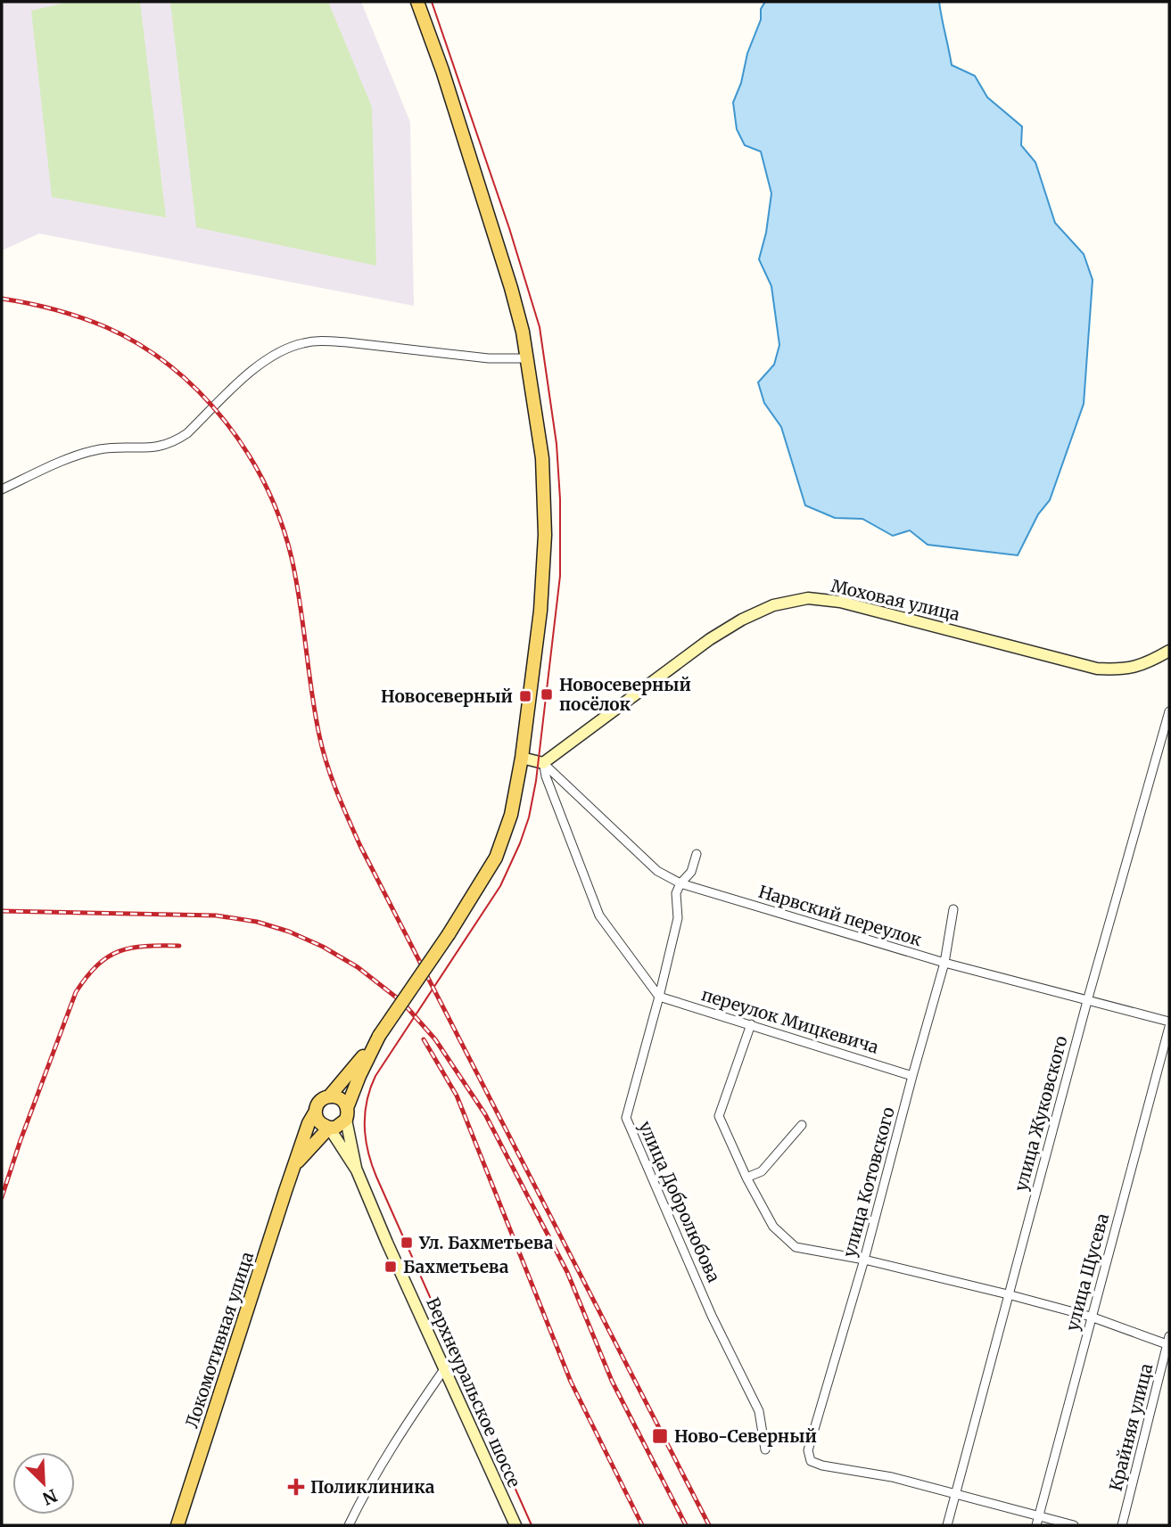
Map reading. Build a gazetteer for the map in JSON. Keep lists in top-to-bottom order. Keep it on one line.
{"streets":{"main road":["Локомотивная улица"],"street":["Моховая улица","Нарвский переулок","переулок Мицкевича","улица Жуковского","улица Котовского","улица Добролюбова","улица Щусева","Верхнеуральское шоссе","Крайняя улица"]},"crossings":[["Моховая улица","Нарвский переулок"],["Нарвский переулок","улица Жуковского"],["Нарвский переулок","улица Котовского"],["Нарвский переулок","улица Добролюбова"],["переулок Мицкевича","улица Котовского"],["переулок Мицкевича","улица Добролюбова"],["улица Жуковского","улица Котовского"]],"places":{"transit":["Новосеверный посёлок","Новосеверный","Ул. Бахметьева","Бахметьева","Ново-Северный"],"health":["Поликлиника"]},"north":"bottom right"}
